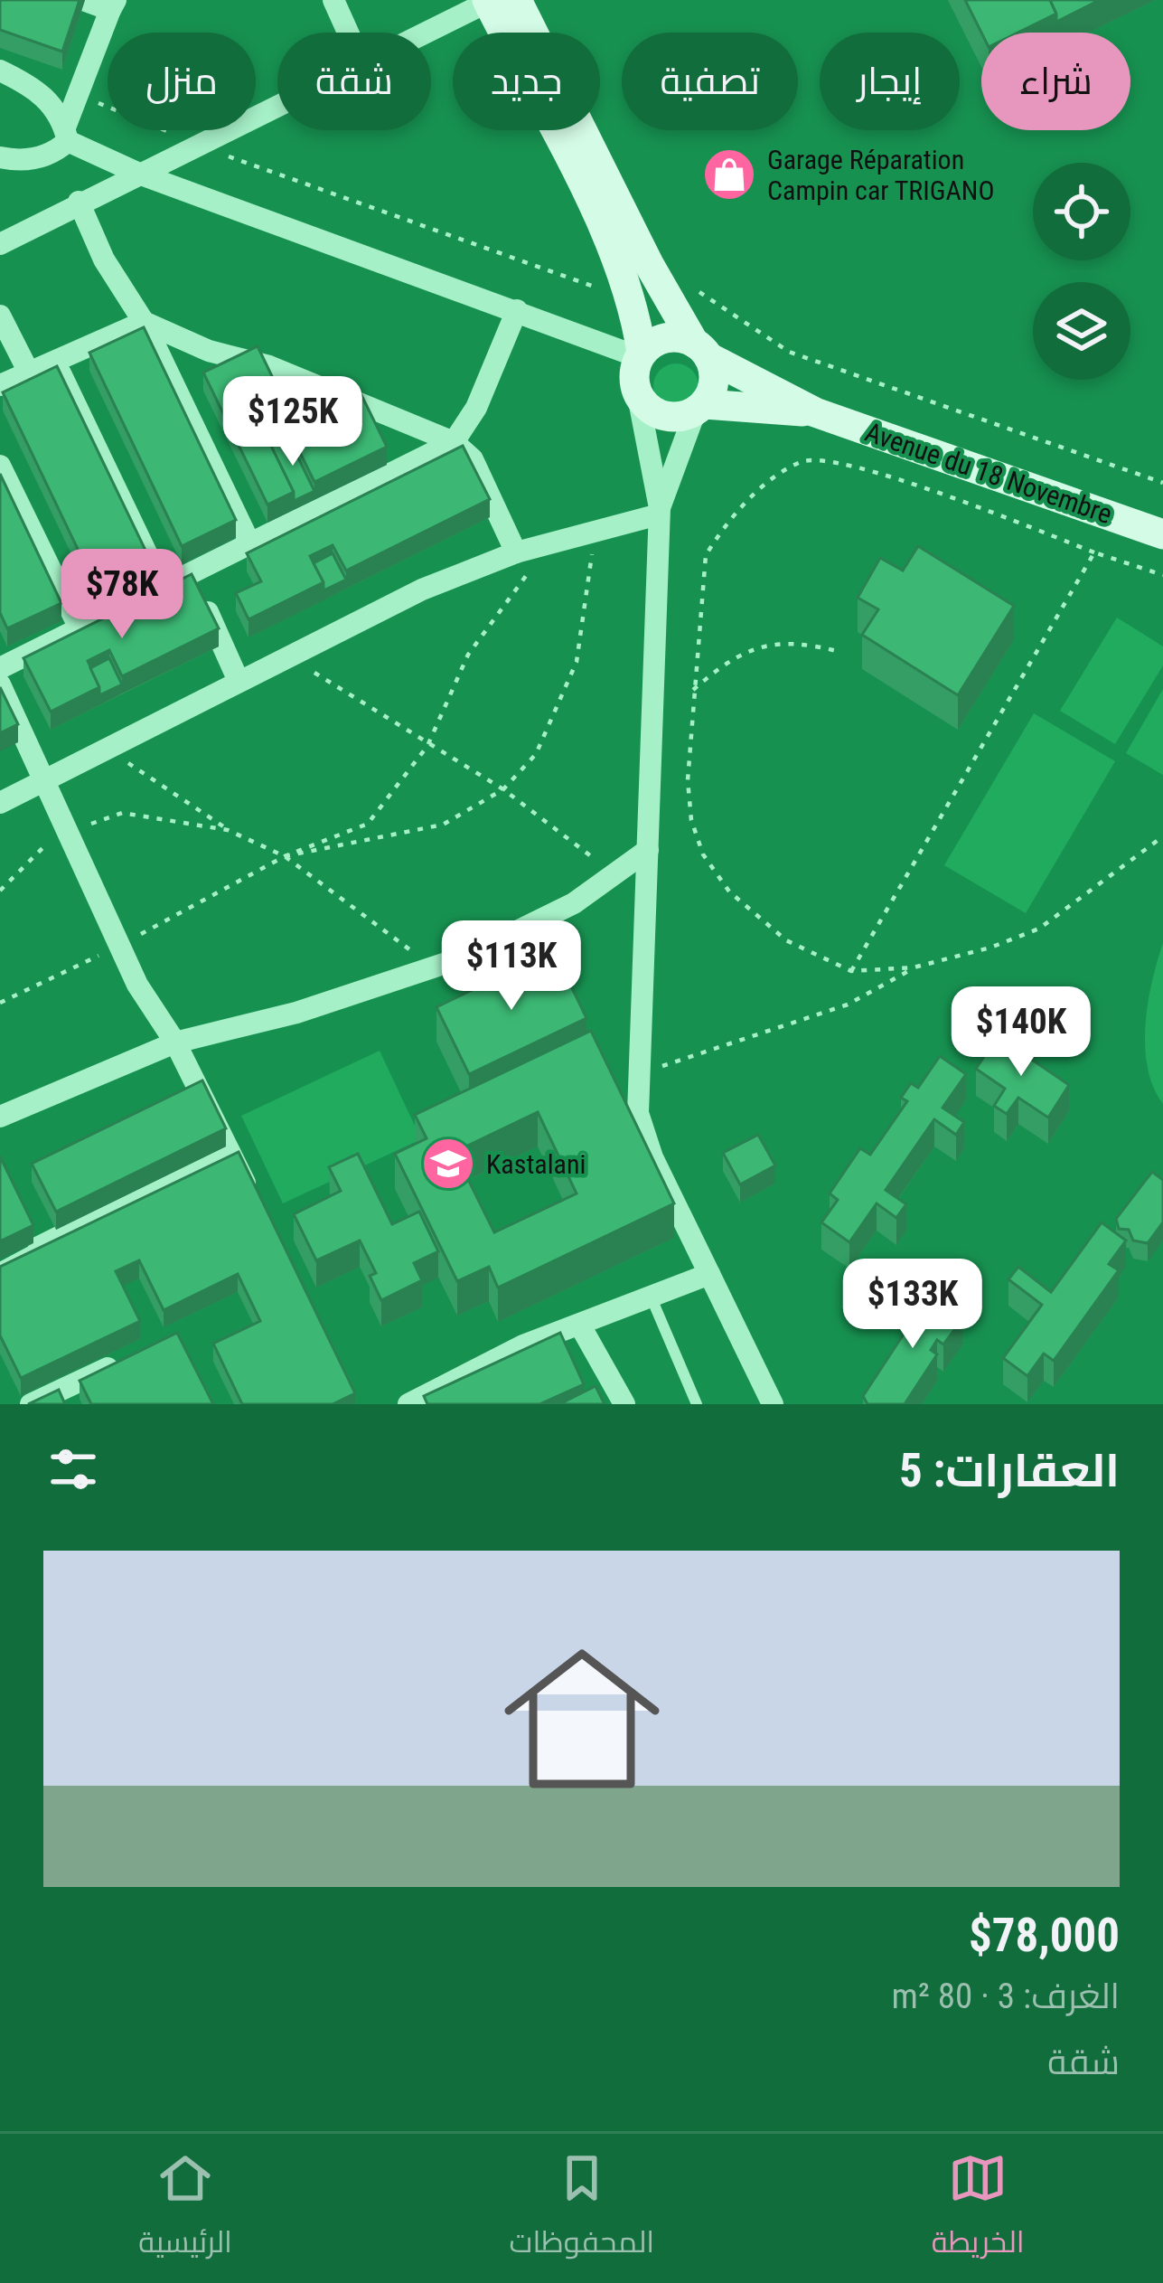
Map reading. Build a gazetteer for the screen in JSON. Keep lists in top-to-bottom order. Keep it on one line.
{"streets":{"street":["Avenue du 18 Novembre"]},"places":{"shop":["Garage Réparation Campin car TRIGANO"],"school or university":["Kastalani"]},"page":{"chip":["شراء","إيجار","تصفية","جديد","شقة","منزل"],"price":["$125K","$78K","$113K","$140K","$133K"],"heading":"العقارات: 5","list":[{"name":"$78,000","note":"الغرف: 3 · 80 m² · شقة"}],"tabs":["الخريطة","المحفوظات","الرئيسية"]}}
